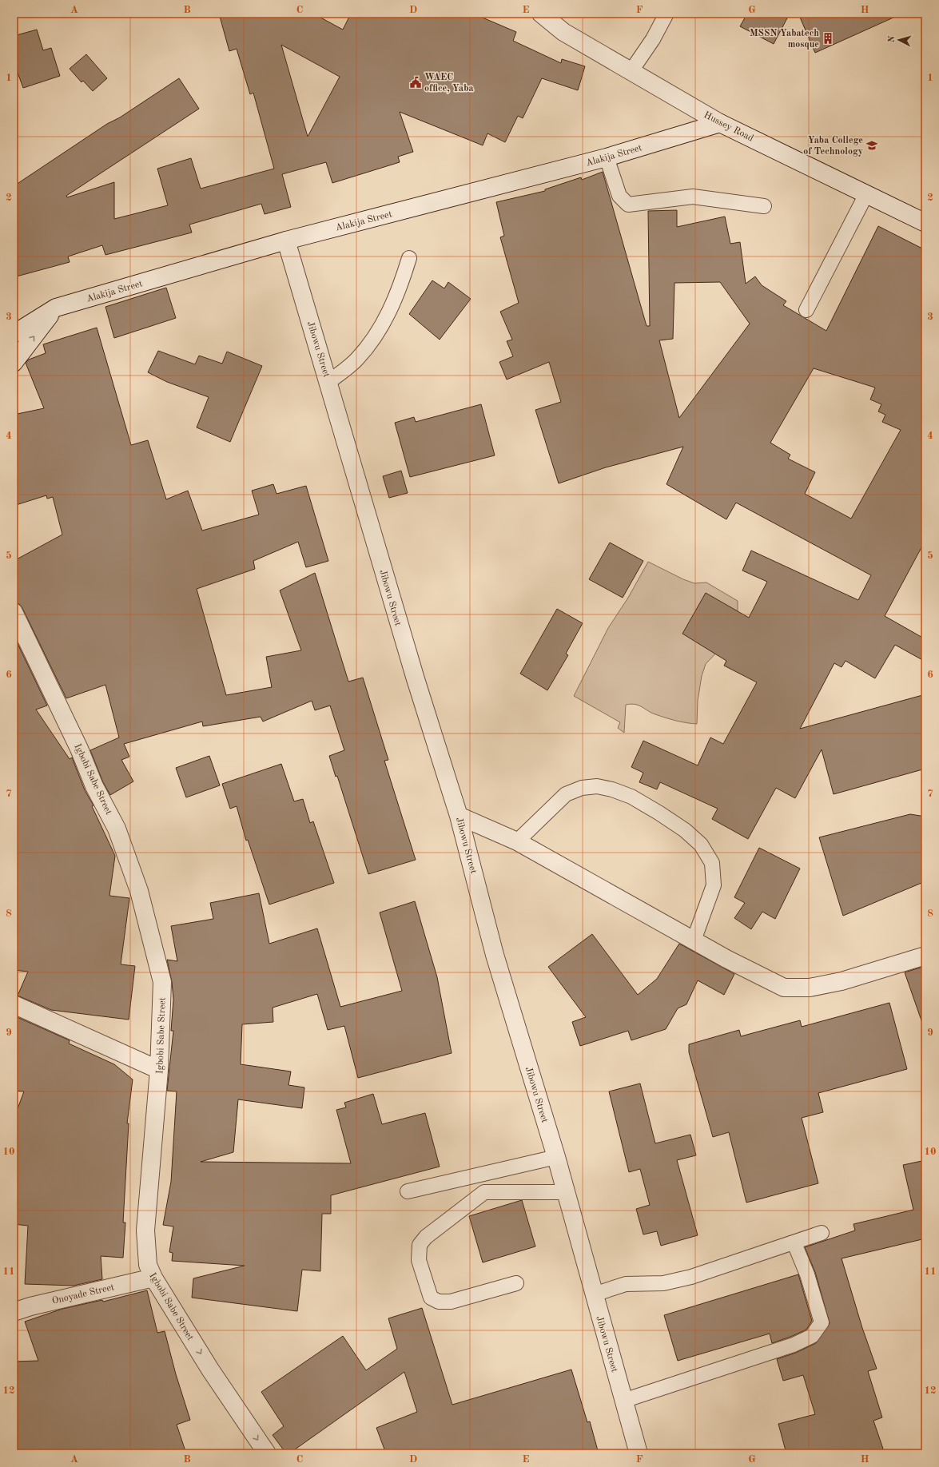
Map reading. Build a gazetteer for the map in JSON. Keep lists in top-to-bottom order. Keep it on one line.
{"streets":{"street":["Hussey Road","Alakija Street","Jibowu Street","Igbobi Sabe Street","Onoyade Street"]},"crossings":[["Hussey Road","Alakija Street"],["Alakija Street","Jibowu Street"],["Igbobi Sabe Street","Onoyade Street"]],"places":{"building":["MSSN Yabatech mosque"],"public building":["WAEC office, Yaba"],"school or university":["Yaba College of Technology"]},"north":"left","grid":{"columns":["A","B","C","D","E","F","G","H"],"rows":["1","2","3","4","5","6","7","8","9","10","11","12"]}}
